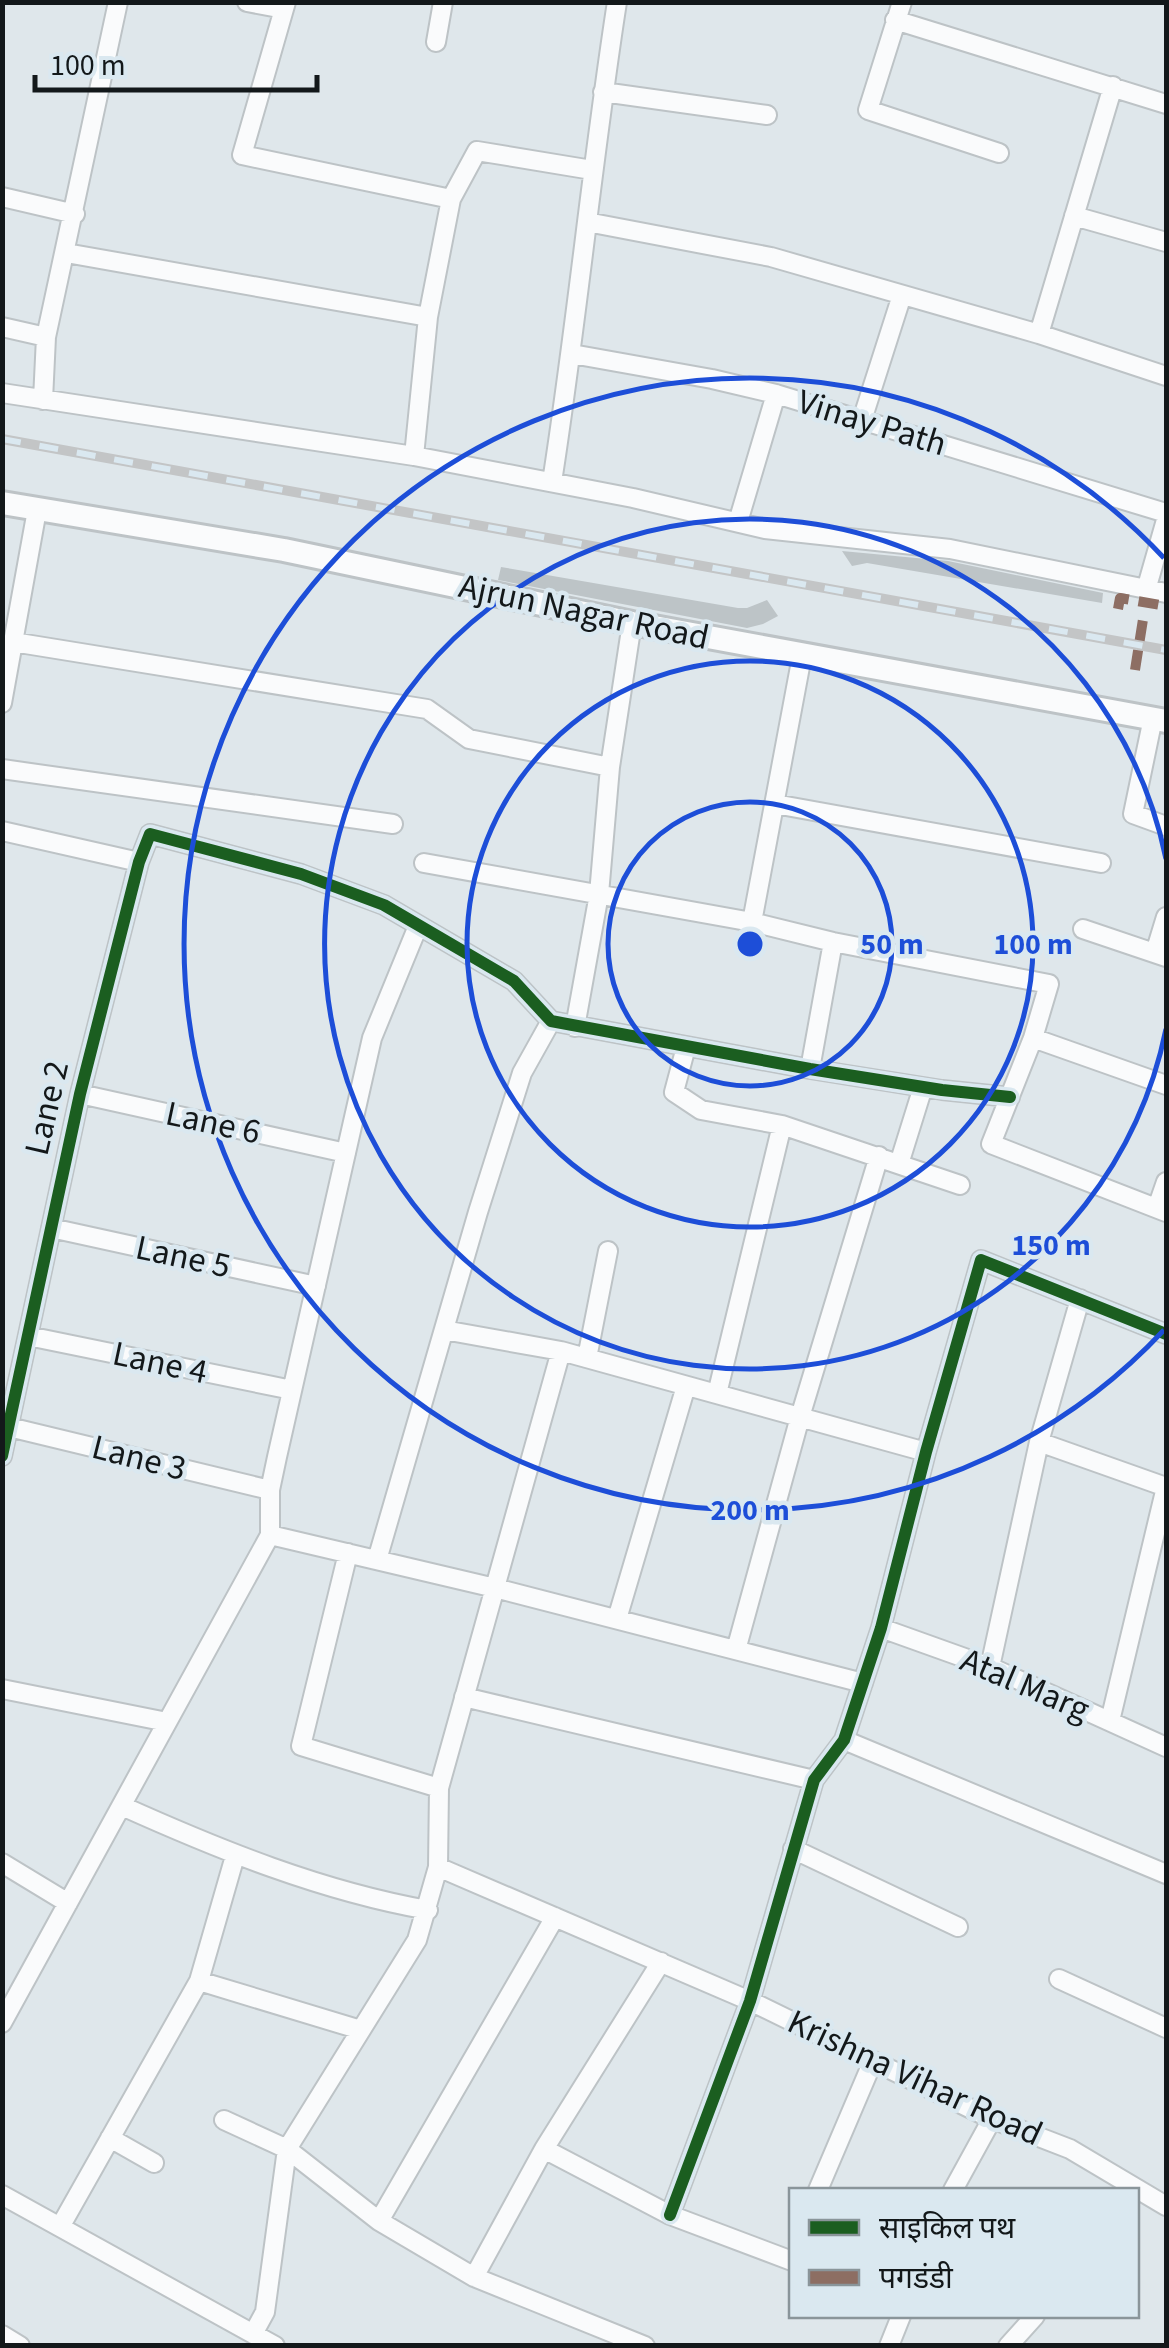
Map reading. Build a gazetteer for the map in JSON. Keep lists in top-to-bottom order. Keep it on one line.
{"streets":{"street":["Vinay Path","Ajrun Nagar Road","Lane 2","Lane 6","Lane 5","Lane 4","Lane 3","Atal Marg","Krishna Vihar Road"]},"crossings":[["Lane 2","Lane 6"],["Lane 2","Lane 5"],["Lane 2","Lane 4"],["Lane 2","Lane 3"]],"legend":["साइकिल पथ","पगडंडी"],"scale_bar":"100 m","rings":["50 m","100 m","150 m","200 m"]}
